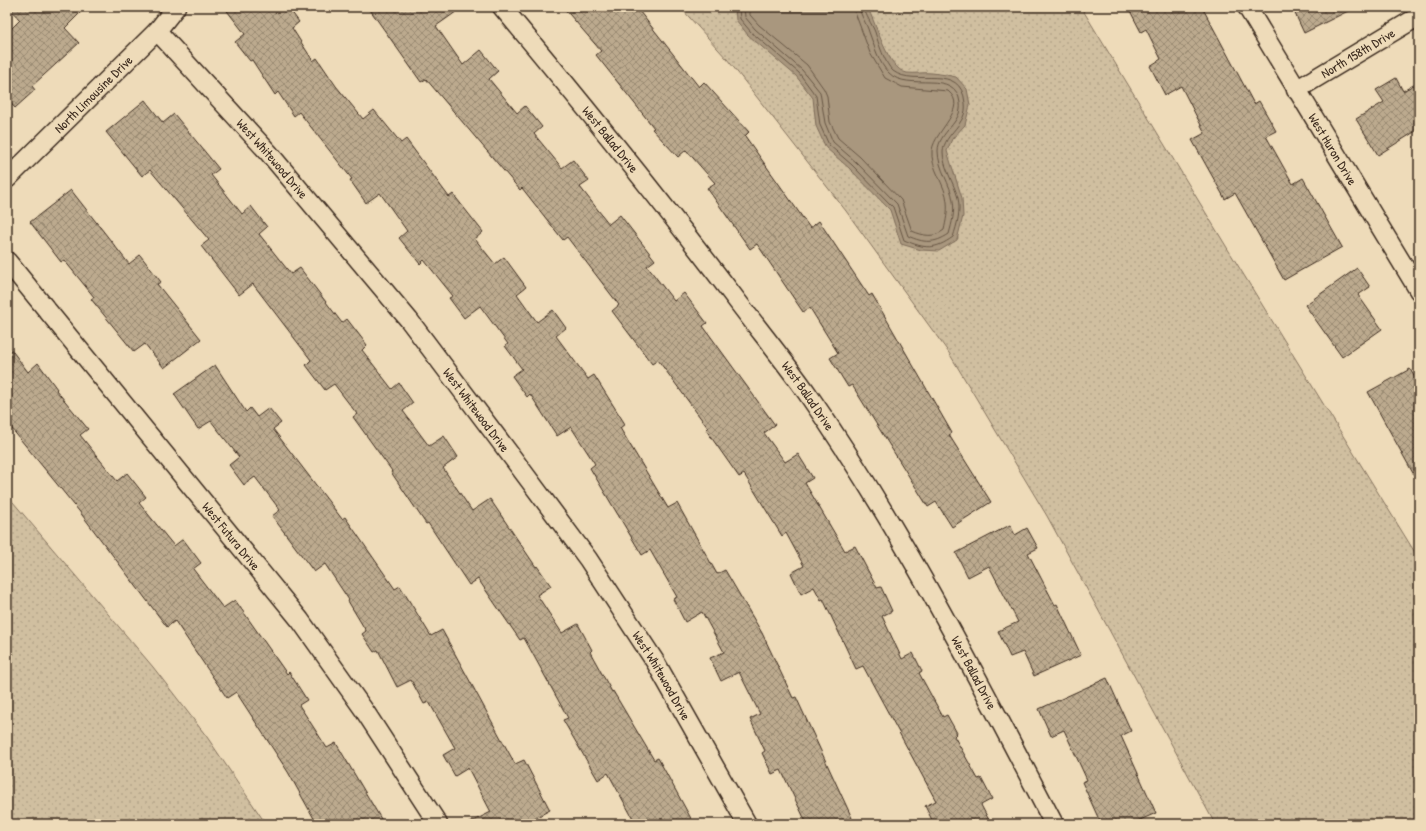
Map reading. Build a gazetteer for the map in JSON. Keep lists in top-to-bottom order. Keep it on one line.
{"streets":{"street":["North 158th Drive","North Limousine Drive","West Ballad Drive","West Huron Drive","West Whitewood Drive","West Futura Drive"]},"crossings":[["North 158th Drive","West Huron Drive"],["North Limousine Drive","West Whitewood Drive"]]}
